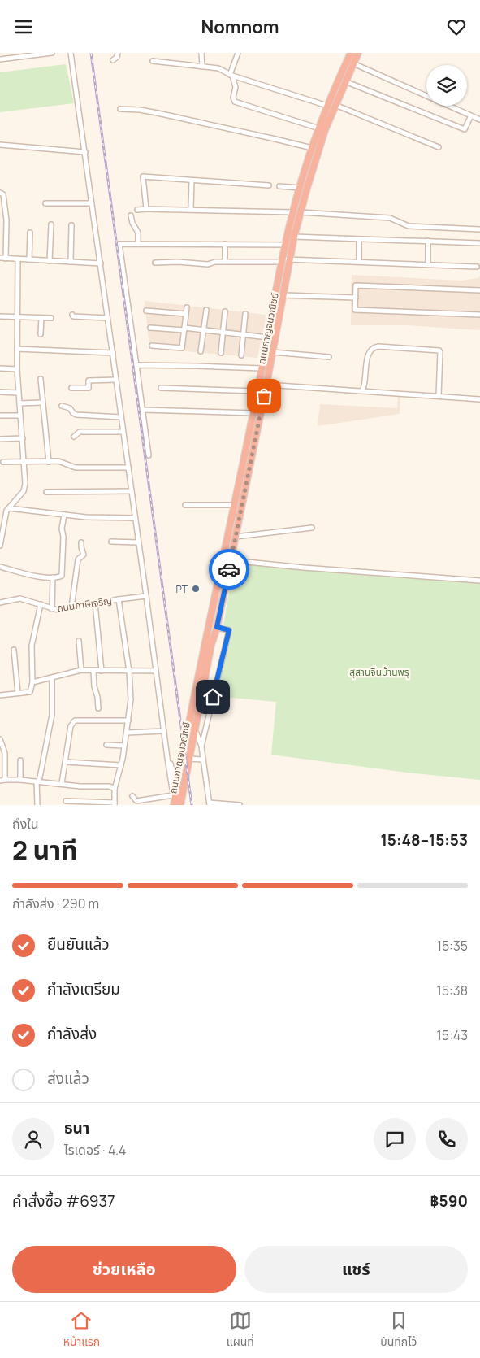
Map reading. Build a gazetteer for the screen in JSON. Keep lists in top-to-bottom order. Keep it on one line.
{"streets":{"highway":["ถนนกาญจนวณิชย์"],"street":["ถนนภาษีเจริญ"]},"parks":["สุสานจีนบ้านพรุ"],"places":["PT"],"page":{"header":"Nomnom","heading":["2 นาที","ถึงใน","15:48–15:53"],"panel":["ธนา","ไรเดอร์ · 4.4","คำสั่งซื้อ #6937","฿590"],"bar":"กำลังส่ง · 290 m","list":[["ยืนยันแล้ว","15:35"],["กำลังเตรียม","15:38"],["กำลังส่ง","15:43"],"ส่งแล้ว"],"buttons":["ช่วยเหลือ","แชร์"],"tabs":["หน้าแรก","แผนที่","บันทึกไว้"]}}
